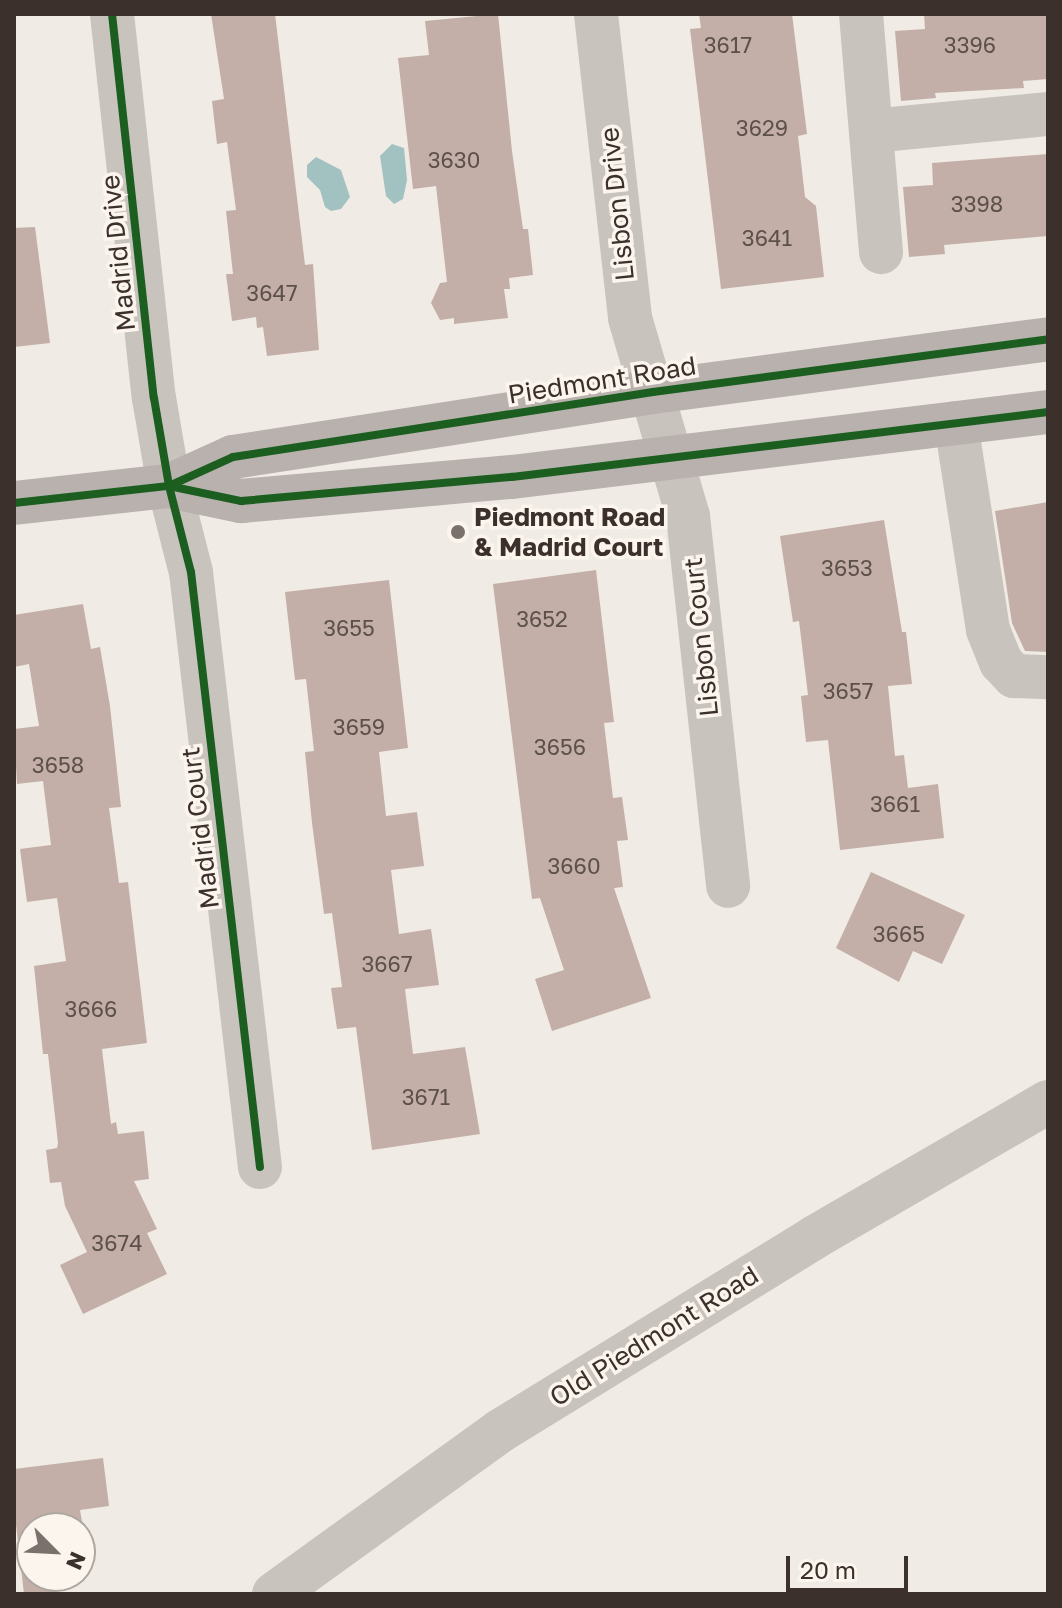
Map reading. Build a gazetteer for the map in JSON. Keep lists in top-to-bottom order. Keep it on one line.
{"streets":{"main road":["Piedmont Road"],"street":["Lisbon Drive","Madrid Drive","Lisbon Court","Madrid Court","Old Piedmont Road"]},"crossings":[["Lisbon Drive","Piedmont Road"],["Lisbon Drive","Lisbon Court"],["Madrid Drive","Piedmont Road"],["Madrid Drive","Madrid Court"],["Piedmont Road","Lisbon Court"],["Piedmont Road","Madrid Court"]],"places":["Piedmont Road & Madrid Court"],"house_numbers":["3617","3396","3629","3630","3398","3641","3647","3653","3652","3655","3657","3659","3656","3658","3661","3660","3665","3667","3666","3671","3674"],"scale_bar":"20 m","north":"bottom right"}
